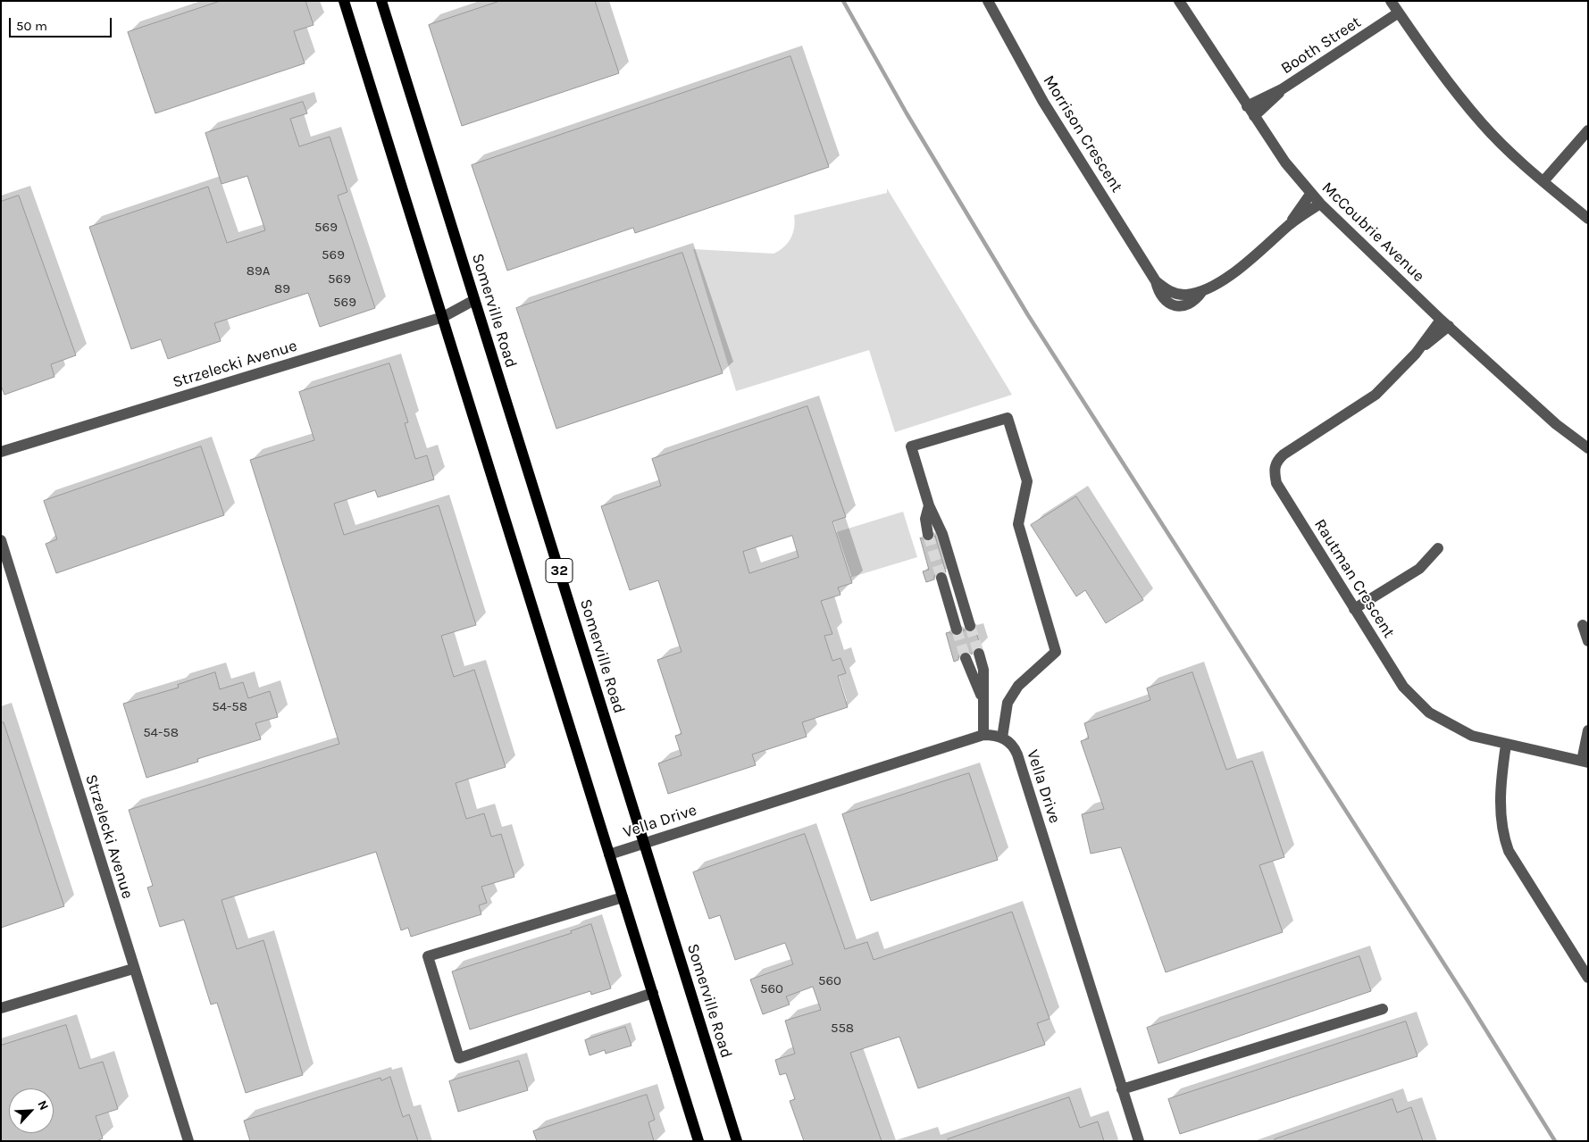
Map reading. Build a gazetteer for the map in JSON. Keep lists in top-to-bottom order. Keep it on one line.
{"streets":{"main road":["Somerville Road","32"],"street":["Booth Street","Morrison Crescent","McCoubrie Avenue","Strzelecki Avenue","Rautman Crescent","Vella Drive"]},"crossings":[["Booth Street","McCoubrie Avenue"],["Morrison Crescent","McCoubrie Avenue"],["McCoubrie Avenue","Rautman Crescent"],["Somerville Road","Strzelecki Avenue"],["Somerville Road","Vella Drive"],["Strzelecki Avenue","32"],["32","Vella Drive"]],"house_numbers":["569","569","89A","569","89","569","54-58","54-58","560","560","558"],"scale_bar":"50 m","north":"top right"}
